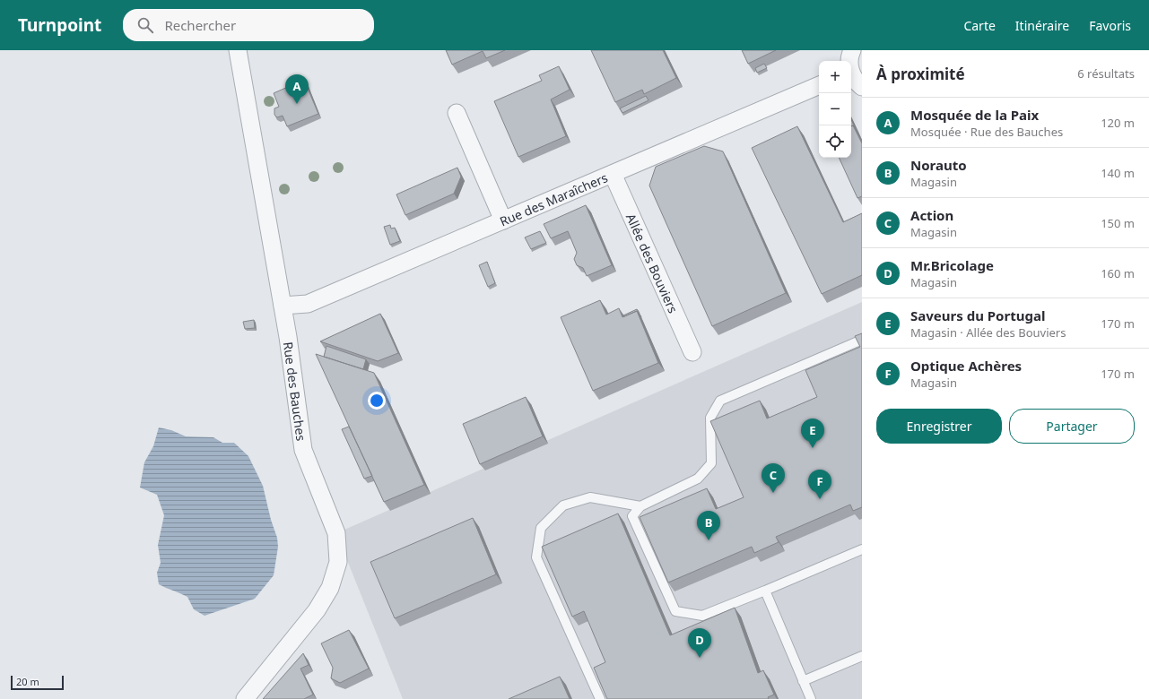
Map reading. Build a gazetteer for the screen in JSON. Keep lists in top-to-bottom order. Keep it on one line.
{"streets":{"street":["Rue des Maraîchers","Allée des Bouviers","Rue des Bauches"]},"crossings":[["Rue des Maraîchers","Allée des Bouviers"],["Rue des Maraîchers","Rue des Bauches"]],"scale_bar":"20 m","page":{"header":"Turnpoint","search":"Rechercher","nav":["Carte","Itinéraire","Favoris"],"heading":["À proximité","6 résultats"],"map_buttons":["+","−"],"pins":["A","E","C","F","B","D"],"list":[{"mark":"A","name":"Mosquée de la Paix","note":"Mosquée · Rue des Bauches","value":"120 m"},{"mark":"B","name":"Norauto","note":"Magasin","value":"140 m"},{"mark":"C","name":"Action","note":"Magasin","value":"150 m"},{"mark":"D","name":"Mr.Bricolage","note":"Magasin","value":"160 m"},{"mark":"E","name":"Saveurs du Portugal","note":"Magasin · Allée des Bouviers","value":"170 m"},{"mark":"F","name":"Optique Achères","note":"Magasin","value":"170 m"}],"buttons":["Enregistrer","Partager"],"scale":"20 m"}}
